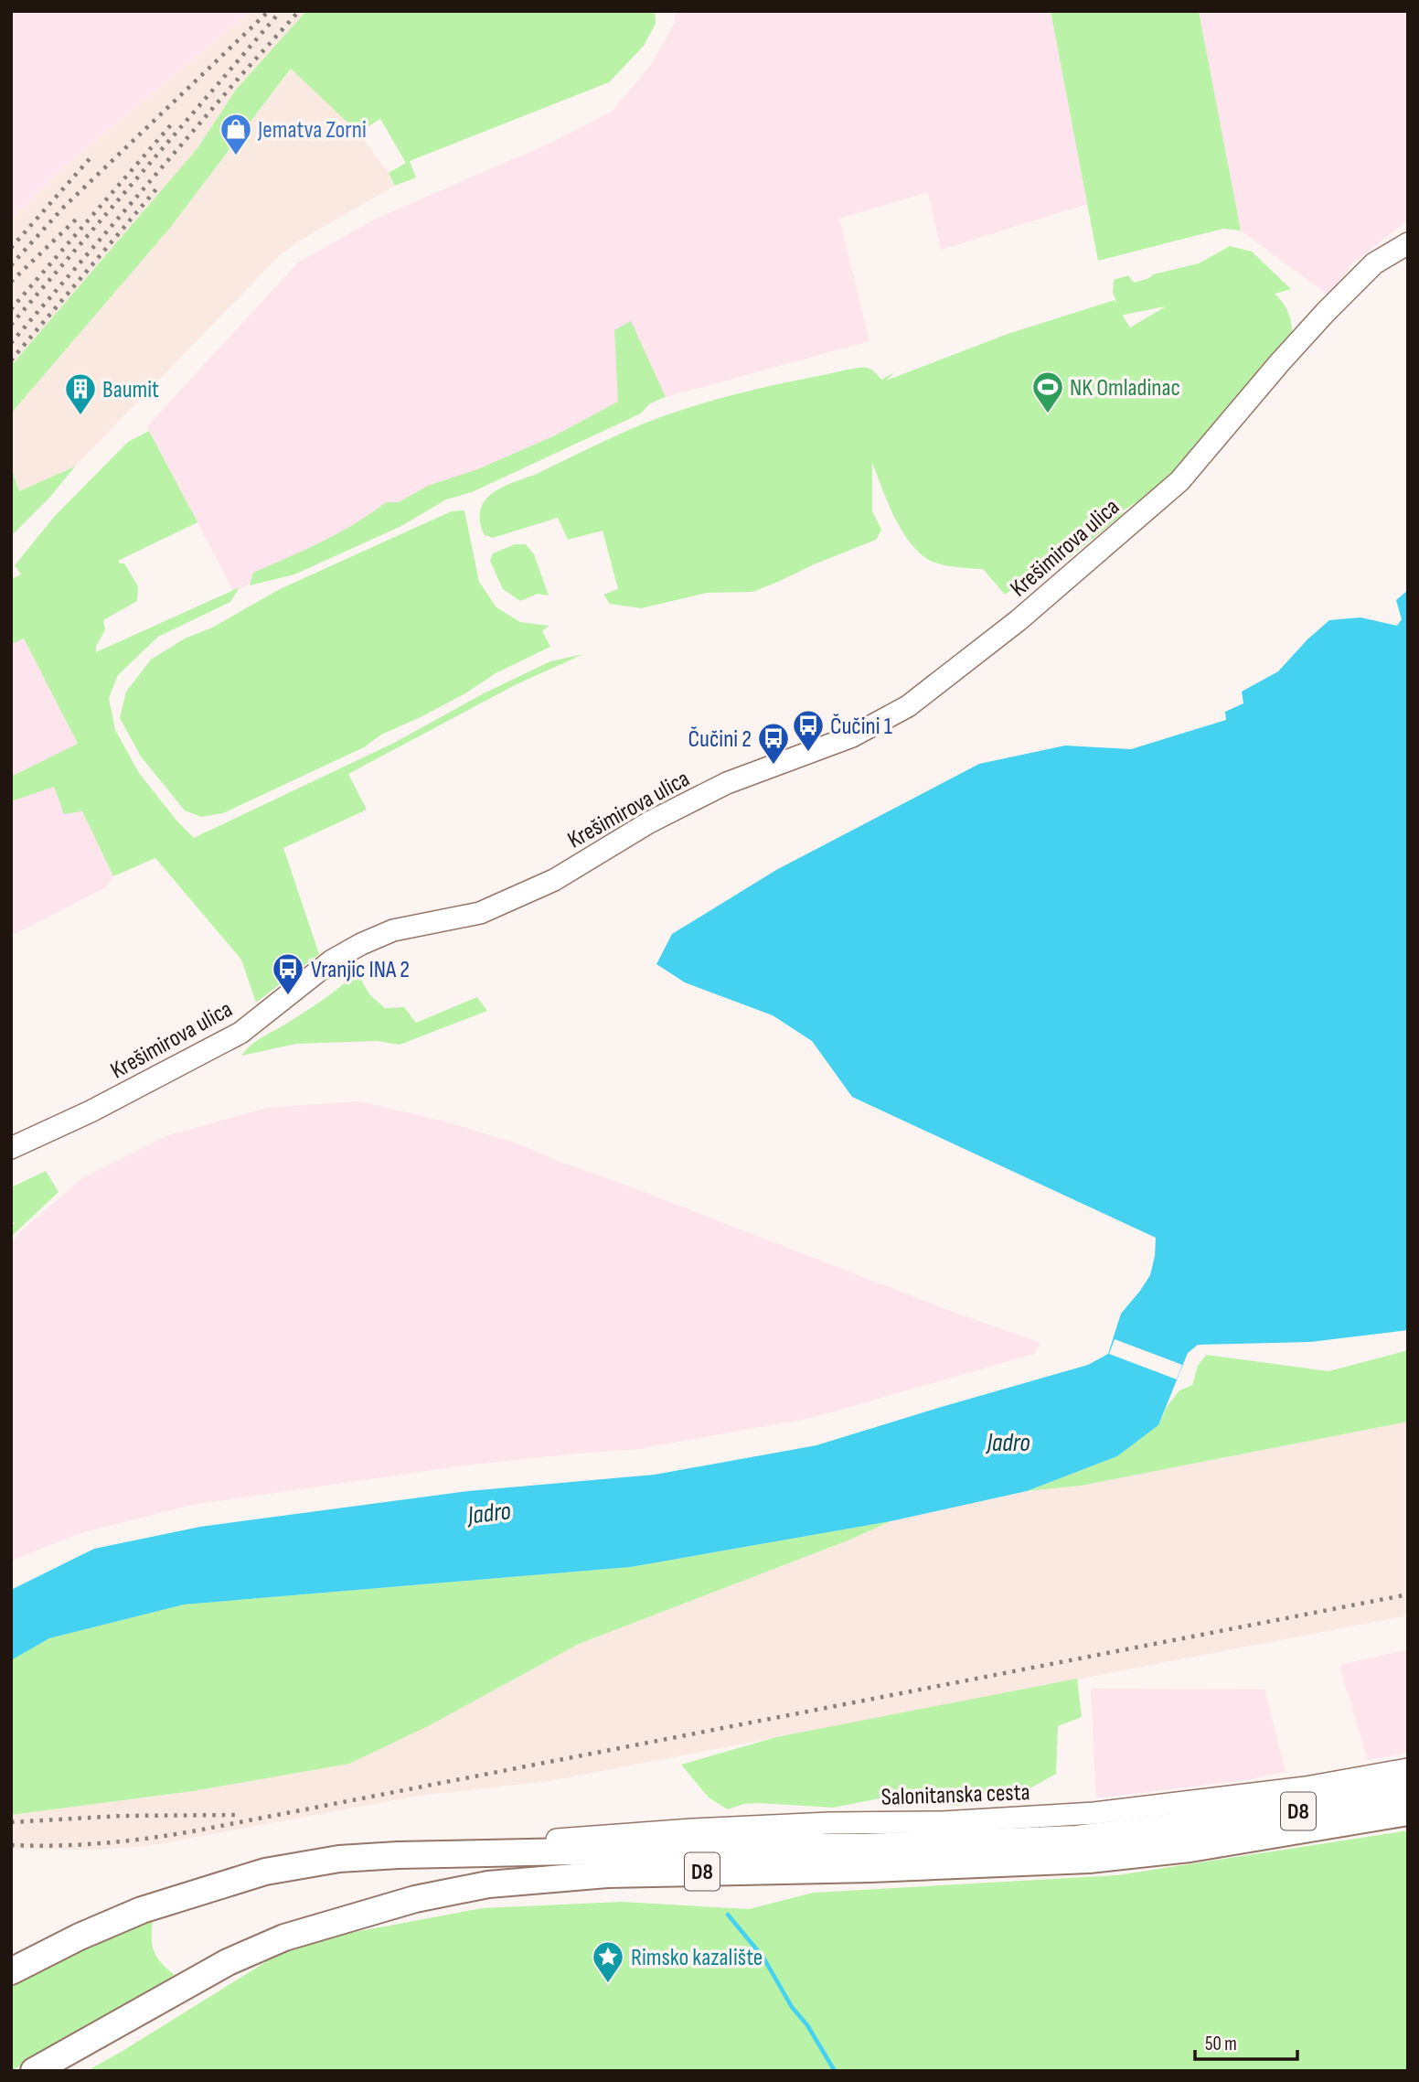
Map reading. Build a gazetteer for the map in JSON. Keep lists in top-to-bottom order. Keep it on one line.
{"streets":{"highway":["D8"],"main road":["Krešimirova ulica","Salonitanska cesta"]},"crossings":[["Salonitanska cesta","D8"]],"water":["Jadro"],"places":{"shop":["Jematva Zorni"],"sports":["NK Omladinac"],"building":["Baumit"],"bus stop":["Čučini 1","Čučini 2","Vranjic INA 2"],"place":["Rimsko kazalište"]},"scale_bar":"50 m"}
